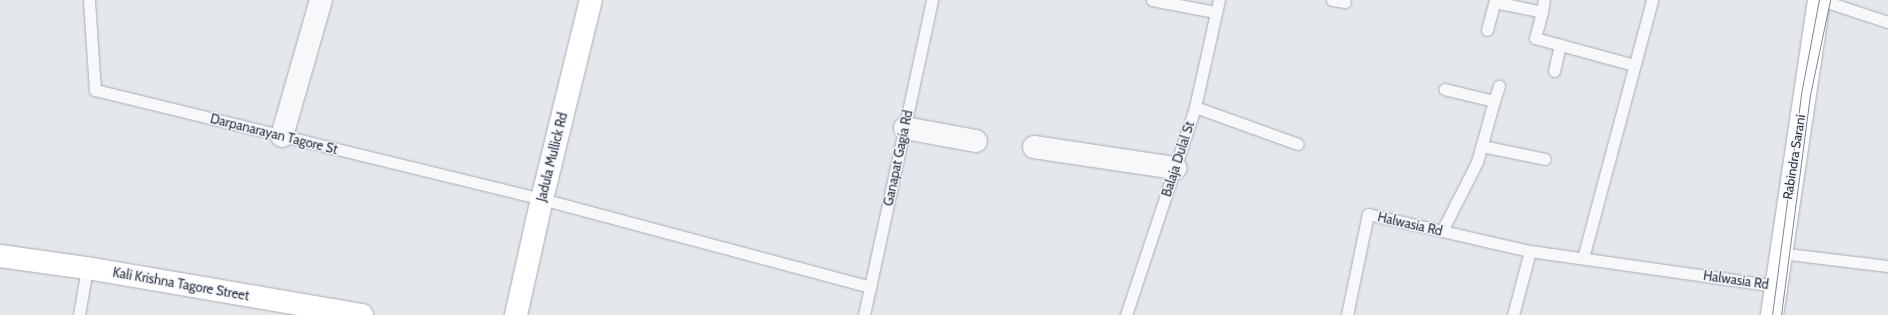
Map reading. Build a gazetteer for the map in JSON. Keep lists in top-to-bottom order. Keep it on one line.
{"streets":{"main road":["Jadula Mullick Rd","Rabindra Sarani","Kali Krishna Tagore Street"],"lane":["Darpanarayan Tagore St","Ganapat Gagia Rd","Balaja Dulal St","Halwasia Rd"]},"crossings":[["Darpanarayan Tagore St","Jadula Mullick Rd"],["Darpanarayan Tagore St","Ganapat Gagia Rd"],["Rabindra Sarani","Halwasia Rd"]]}
